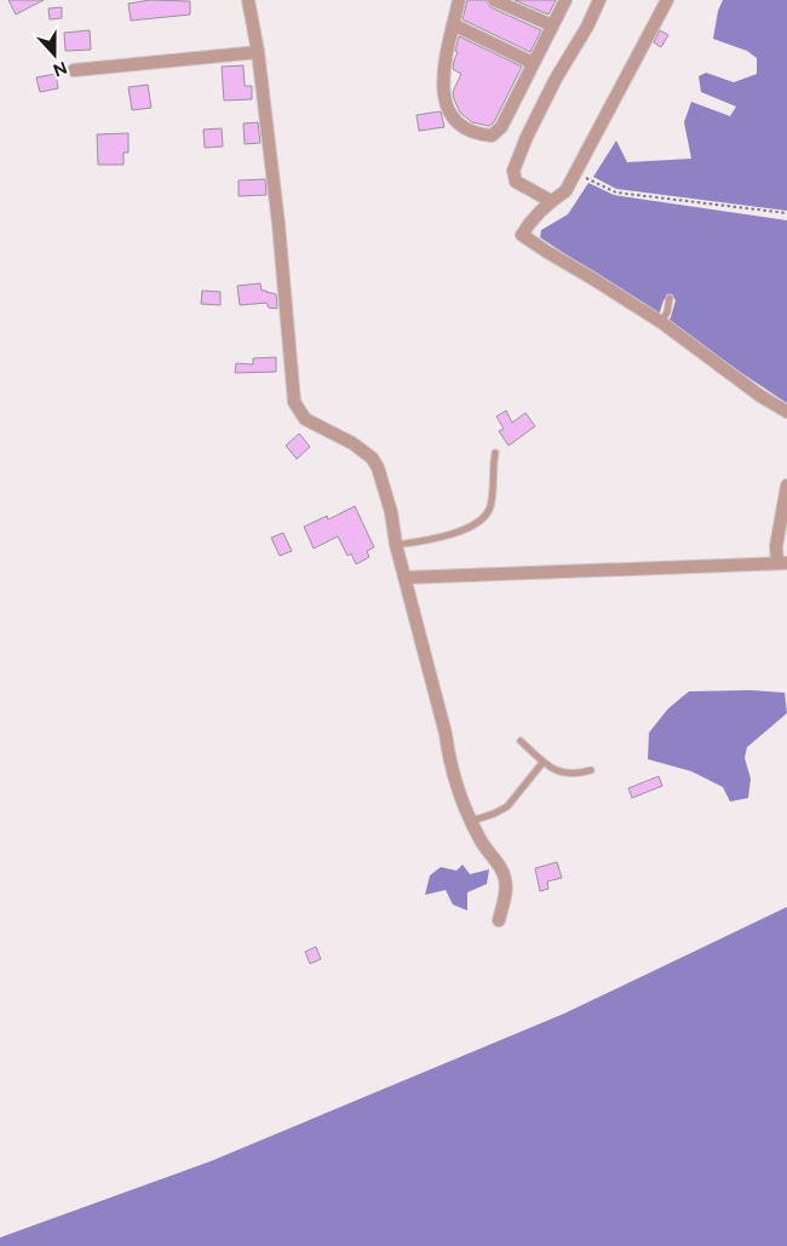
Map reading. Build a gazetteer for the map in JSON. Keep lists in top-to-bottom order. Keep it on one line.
{"north":"bottom"}
